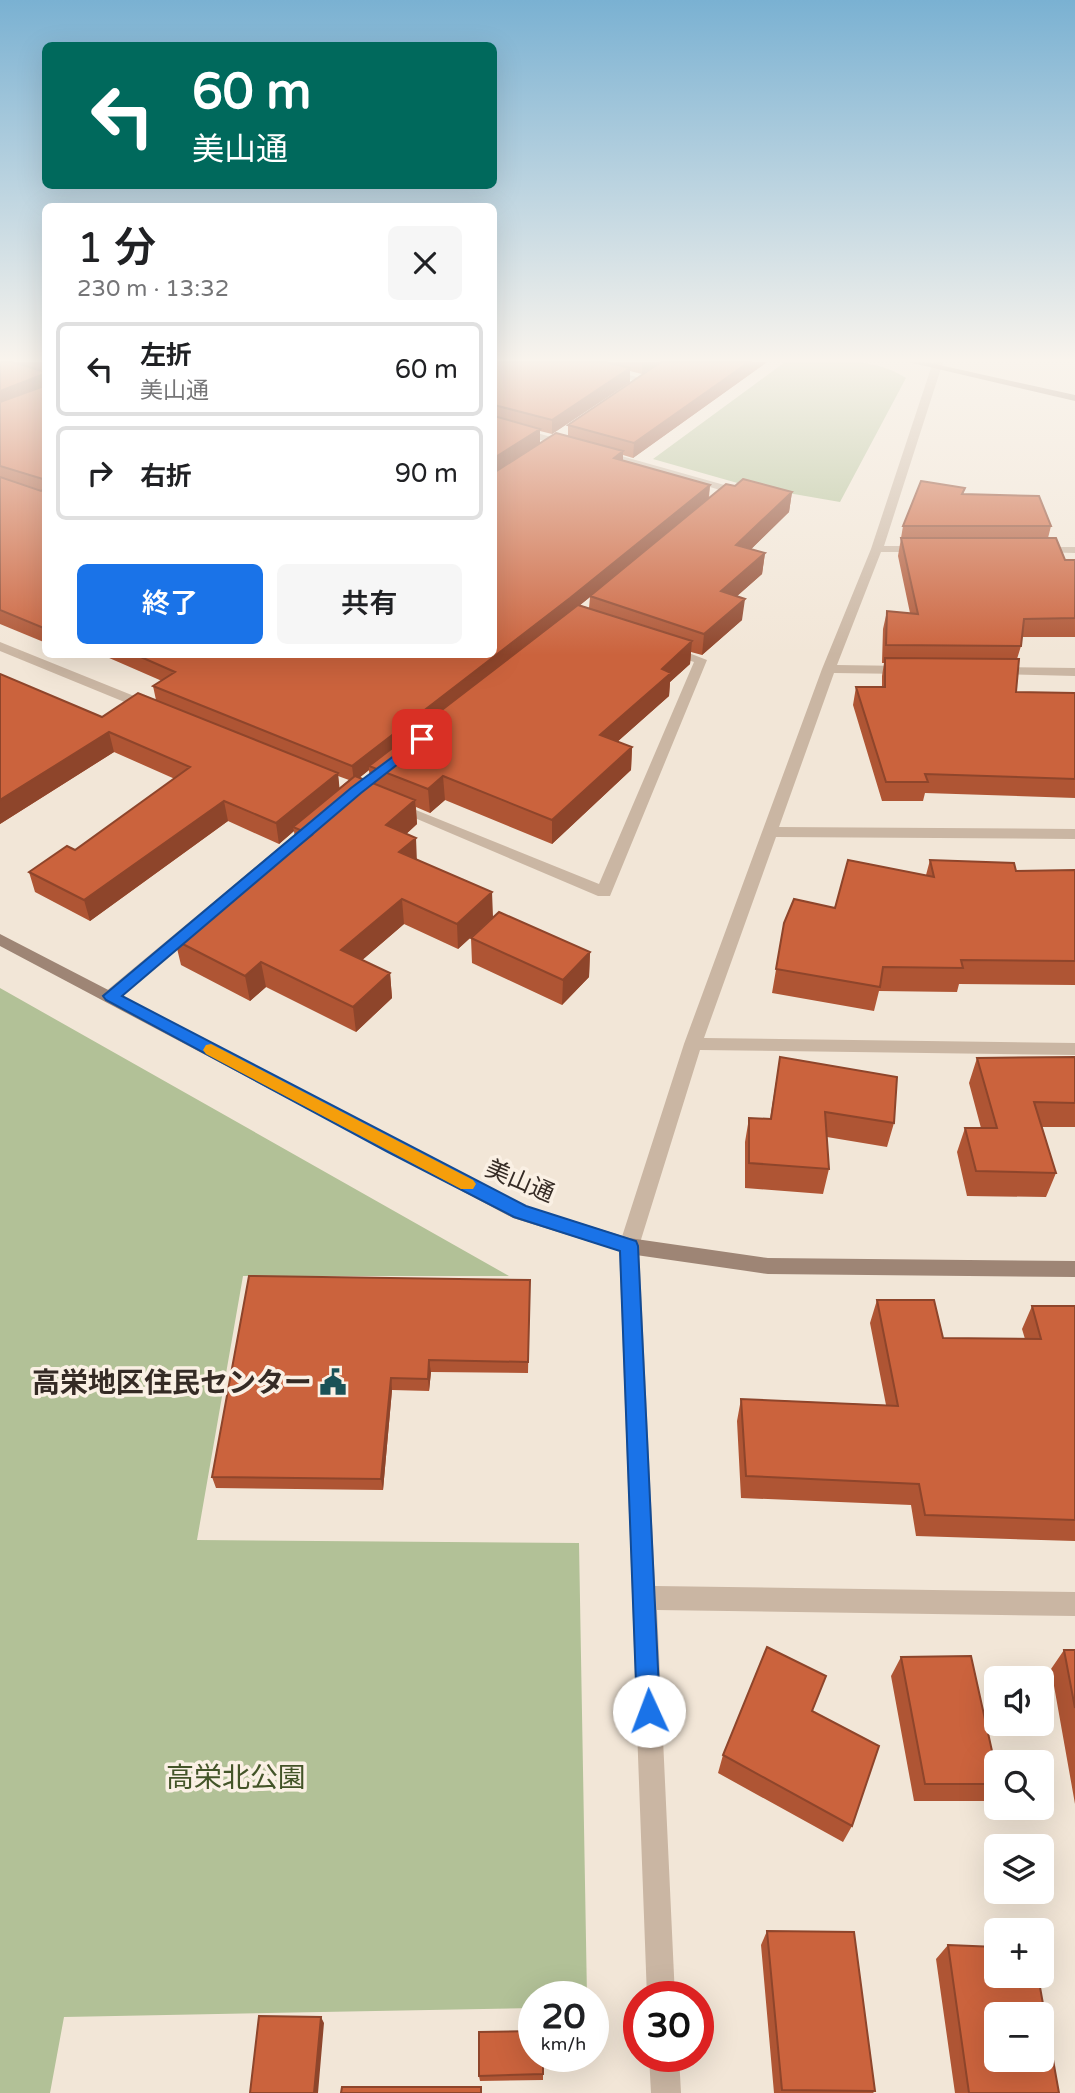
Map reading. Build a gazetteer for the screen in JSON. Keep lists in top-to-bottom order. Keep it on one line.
{"streets":{"street":["美山通"]},"parks":["高栄北公園"],"places":{"public building":["高栄地区住民センター"]},"page":{"turn":["60 m","美山通"],"heading":["1 分","230 m · 13:32"],"list":[{"name":"左折","note":"美山通","value":"60 m"},{"name":"右折","value":"90 m"}],"buttons":["終了","共有"],"map_buttons":["+","−"],"speed":"20 km/h","limit":"30"}}
